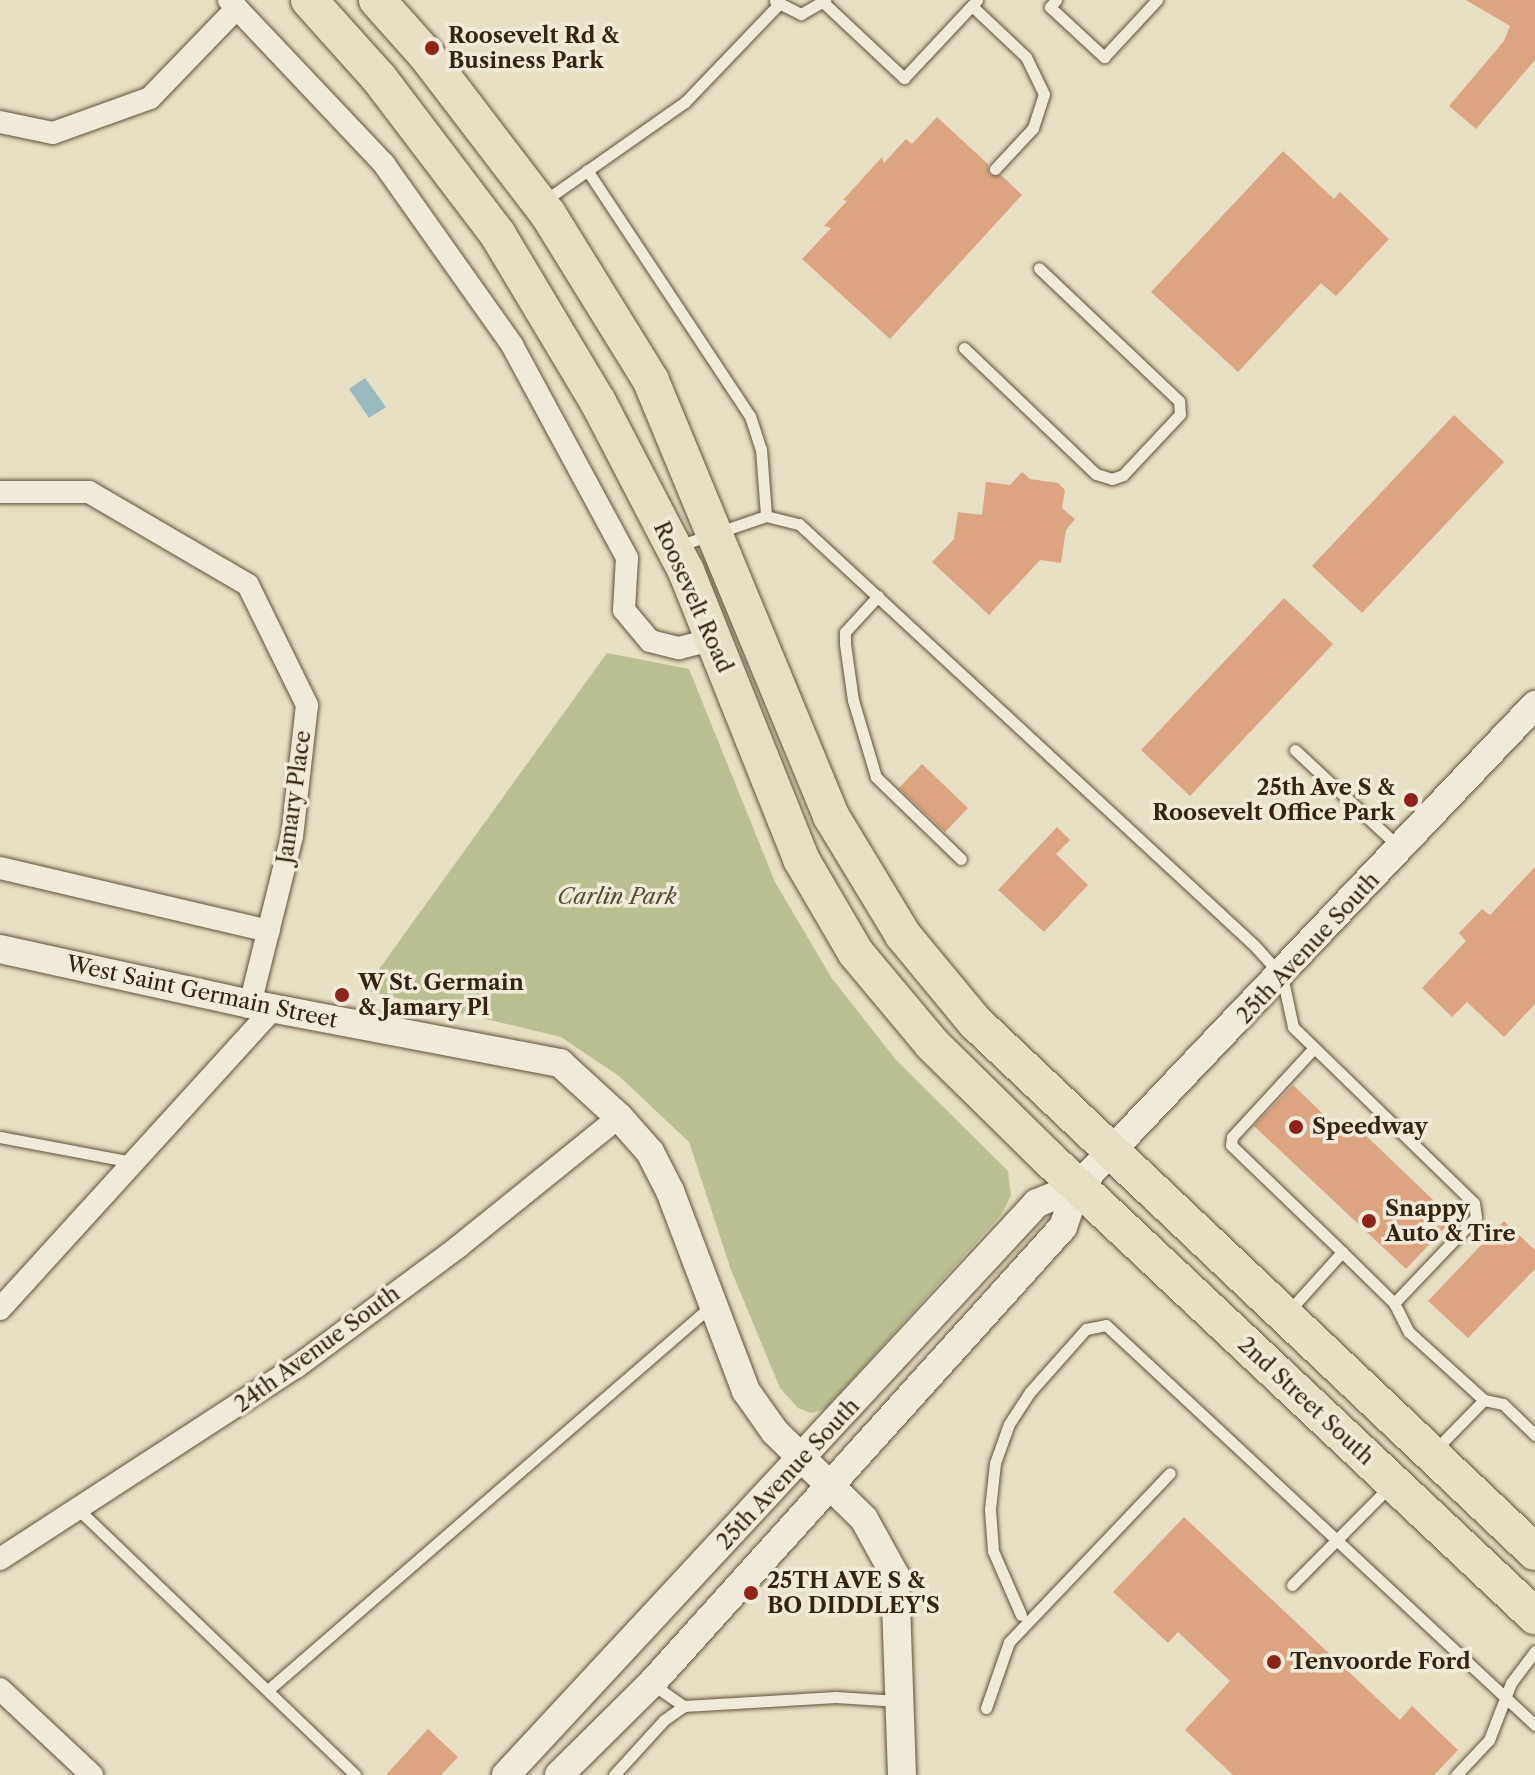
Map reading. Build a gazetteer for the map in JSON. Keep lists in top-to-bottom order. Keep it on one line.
{"streets":{"main road":["Roosevelt Road","2nd Street South"],"street":["Jamary Place","25th Avenue South","West Saint Germain Street","24th Avenue South"]},"crossings":[["Roosevelt Road","25th Avenue South"],["Roosevelt Road","2nd Street South"],["Jamary Place","West Saint Germain Street"],["25th Avenue South","West Saint Germain Street"],["25th Avenue South","2nd Street South"],["West Saint Germain Street","24th Avenue South"]],"parks":["Carlin Park"],"places":["Roosevelt Rd & Business Park","25th Ave S & Roosevelt Office Park","W St. Germain & Jamary Pl","Speedway","Snappy Auto & Tire","25TH AVE S & BO DIDDLEY'S","Tenvoorde Ford"]}
